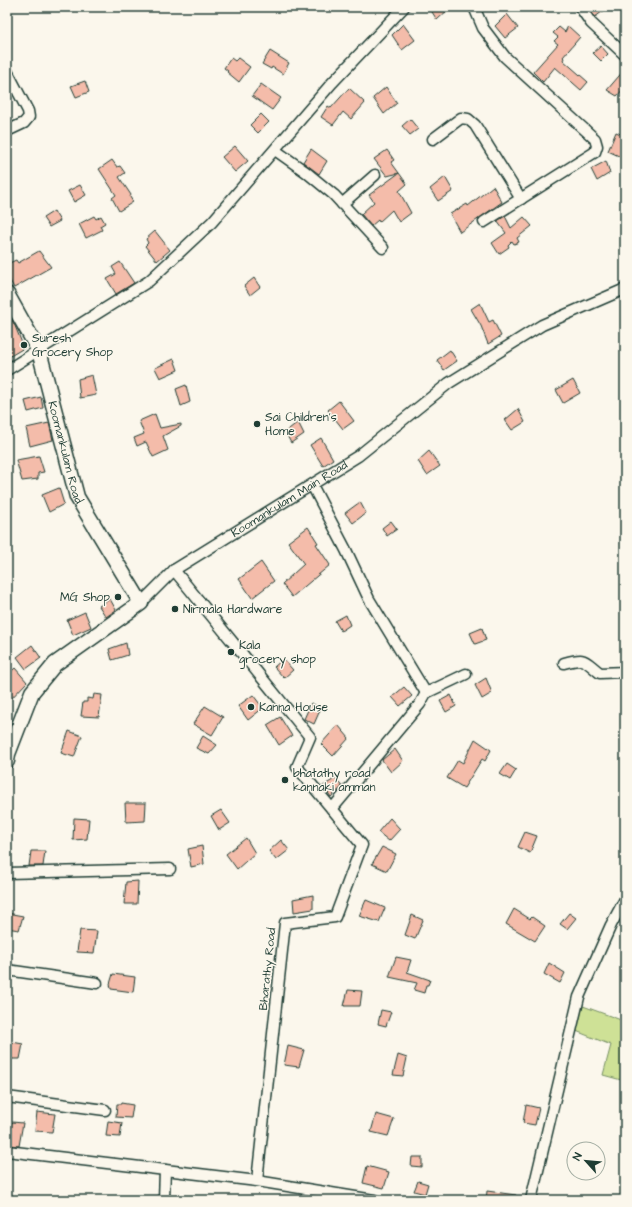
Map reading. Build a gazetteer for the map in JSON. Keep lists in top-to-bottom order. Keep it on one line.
{"streets":{"street":["Koomankulam Road","Koomankulam Main Road","Bharathy Road"]},"crossings":[["Koomankulam Road","Koomankulam Main Road"],["Koomankulam Main Road","Bharathy Road"]],"places":["Suresh Grocery Shop","Sai Children's Home","MG Shop","Nirmala Hardware","Kala grocery shop","Kanna House","bhatathy road kannaki amman"],"north":"top left"}
